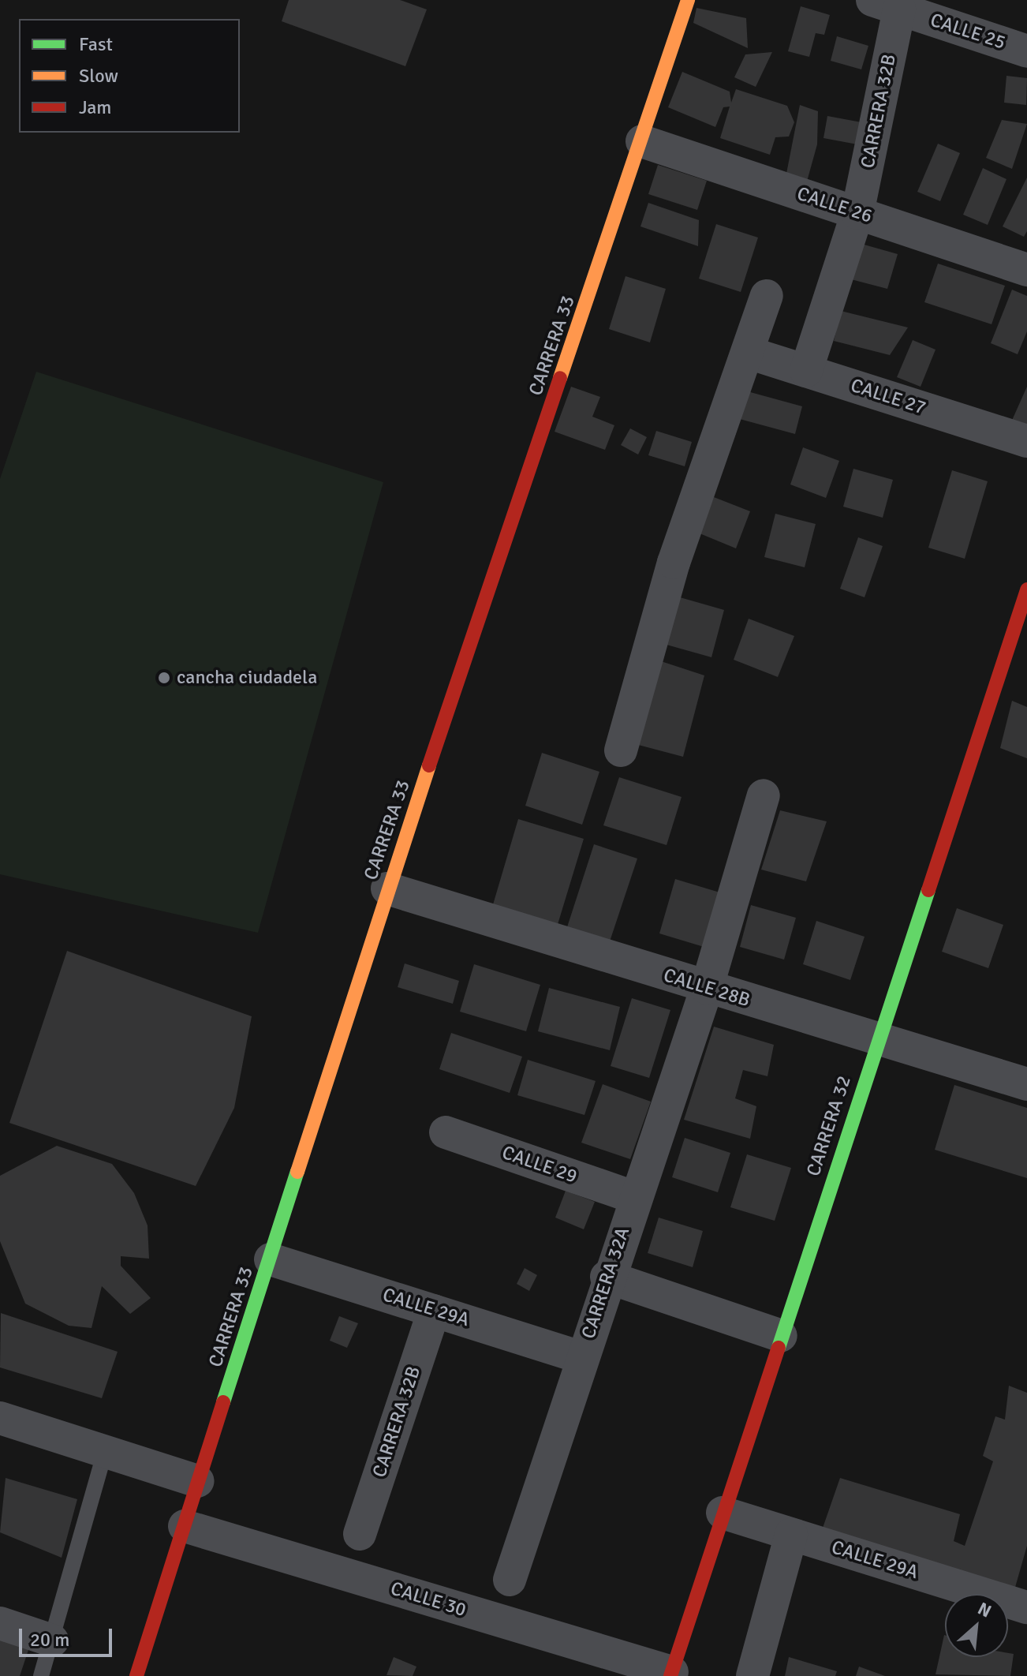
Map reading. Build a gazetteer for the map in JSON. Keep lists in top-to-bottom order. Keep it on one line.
{"streets":{"street":["CALLE 25","CARRERA 32B","CALLE 26","CARRERA 33","CALLE 27","CALLE 28B","CARRERA 32","CALLE 29","CARRERA 32A","CALLE 29A","CALLE 30"]},"crossings":[["CALLE 25","CARRERA 32B"],["CARRERA 32B","CALLE 26"],["CARRERA 32B","CALLE 27"],["CARRERA 32B","CALLE 29A"],["CALLE 26","CARRERA 33"],["CARRERA 33","CALLE 28B"],["CARRERA 33","CALLE 29A"],["CARRERA 33","CALLE 30"],["CALLE 28B","CARRERA 32"],["CALLE 28B","CARRERA 32A"],["CARRERA 32","CALLE 29A"],["CARRERA 32","CALLE 30"],["CALLE 29","CARRERA 32A"],["CARRERA 32A","CALLE 29A"]],"places":["cancha ciudadela"],"legend":["Fast","Slow","Jam"],"scale_bar":"20 m","north":"top right"}
